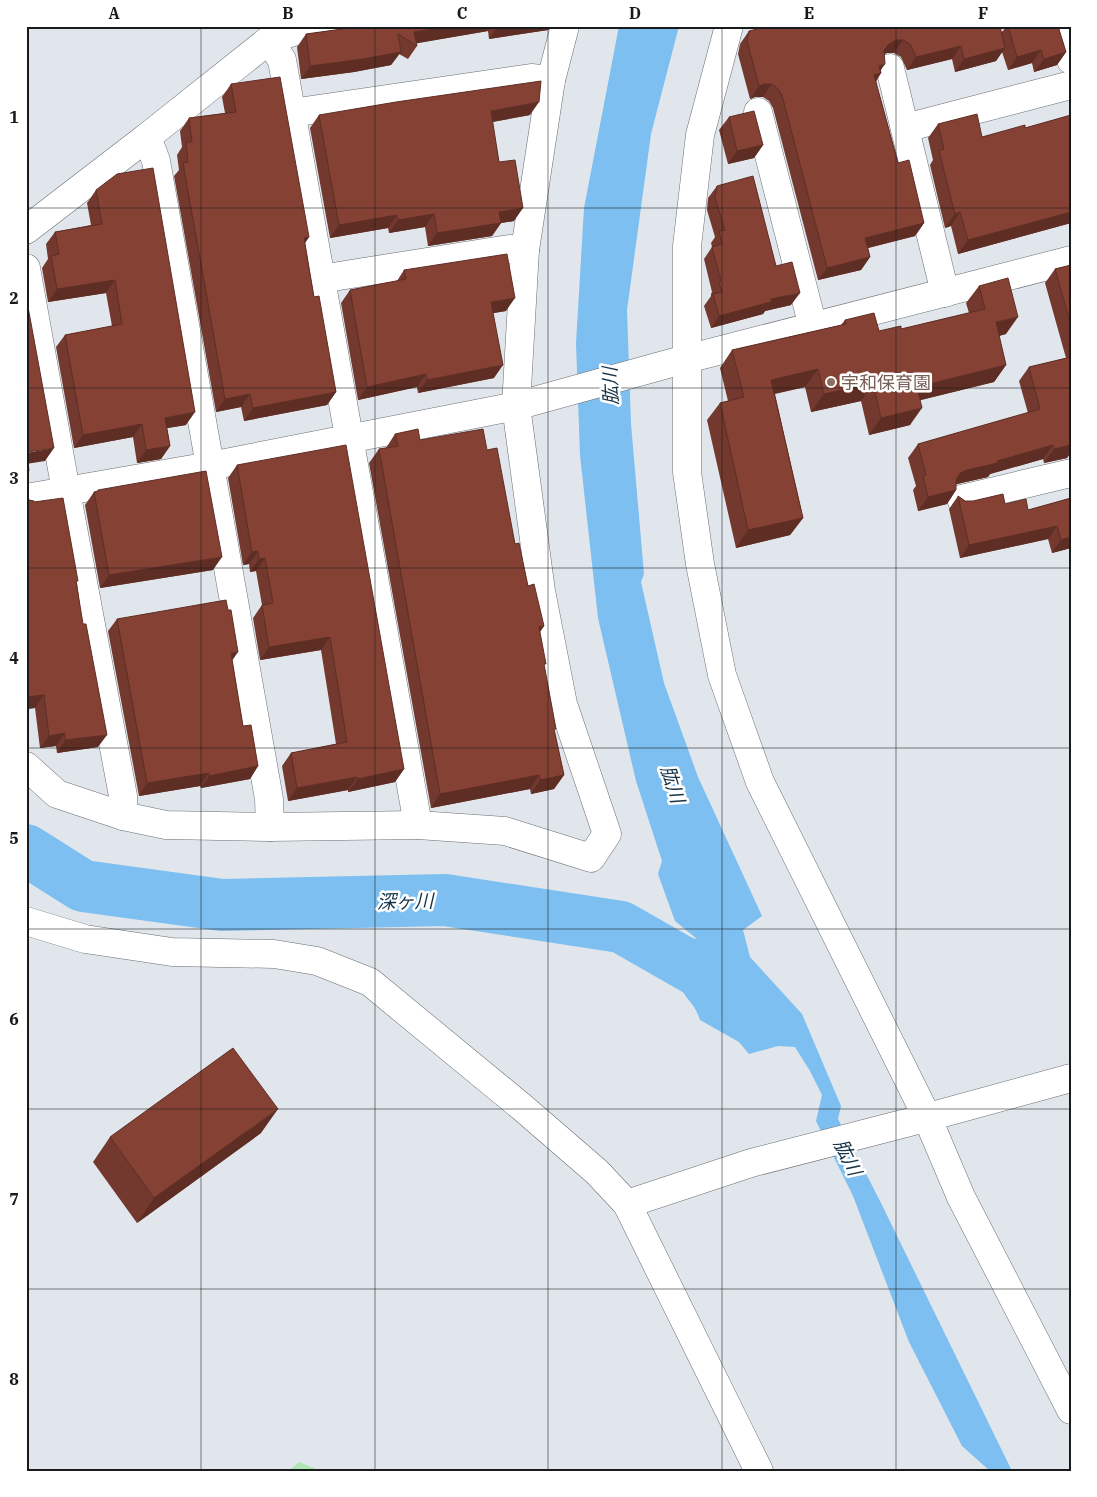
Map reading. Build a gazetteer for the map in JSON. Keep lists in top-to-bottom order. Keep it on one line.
{"water":["肱川","深ヶ川"],"places":["宇和保育園"],"grid":{"columns":["A","B","C","D","E","F"],"rows":["1","2","3","4","5","6","7","8"]}}
